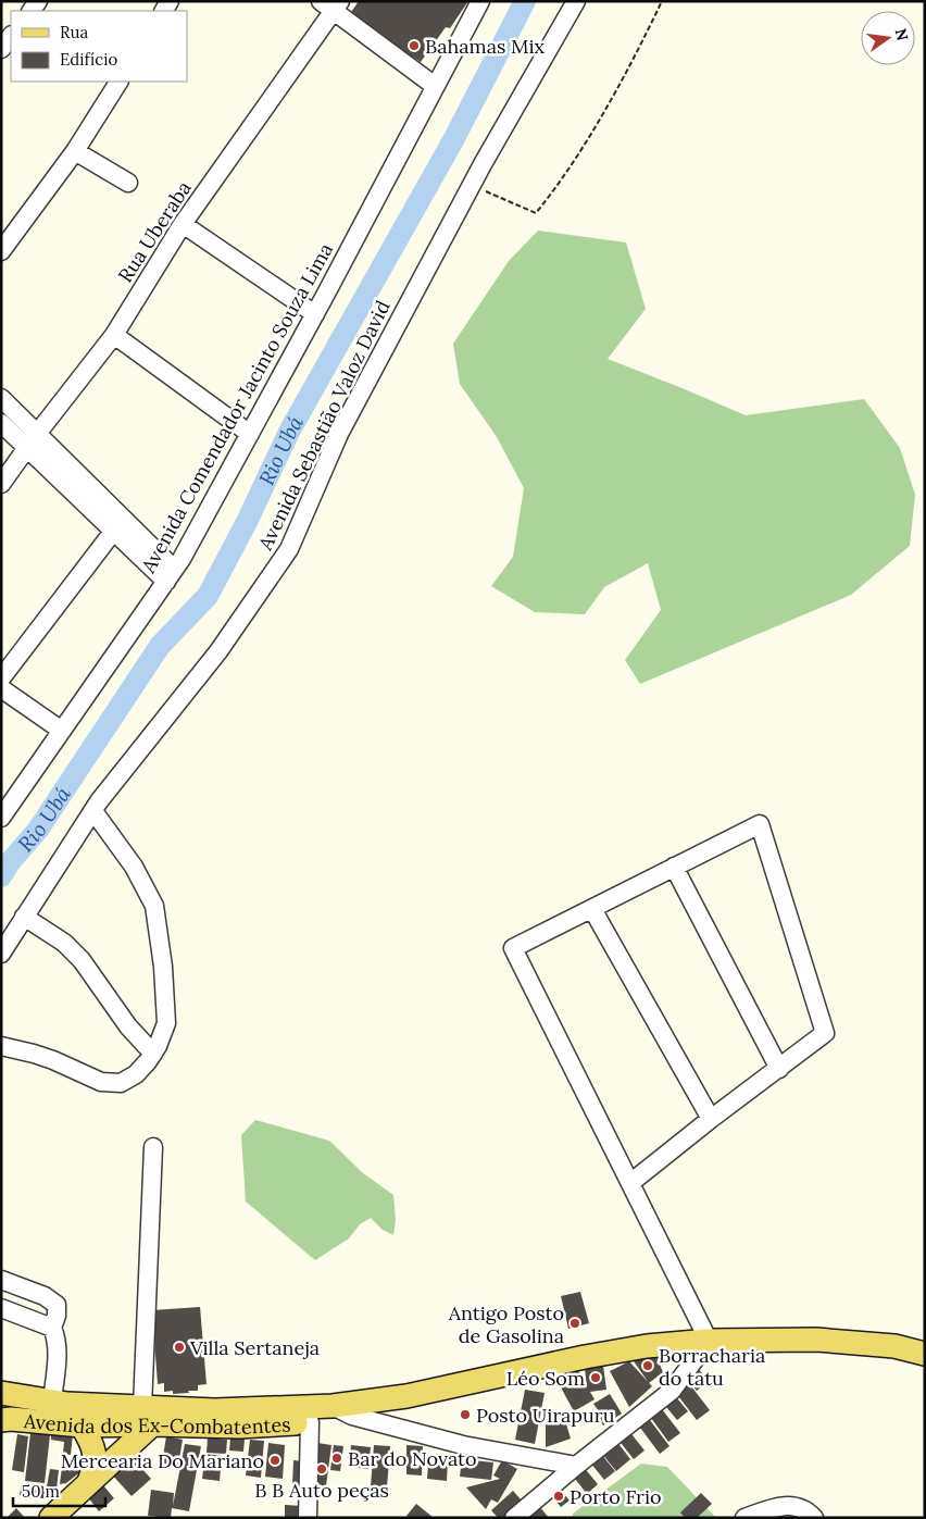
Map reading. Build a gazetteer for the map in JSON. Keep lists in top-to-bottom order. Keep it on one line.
{"streets":{"main road":["Avenida dos Ex-Combatentes"],"street":["Rua Uberaba","Avenida Comendador Jacinto Souza Lima","Avenida Sebastião Valoz David"]},"water":["Rio Ubá"],"places":["Bahamas Mix","Antigo Posto de Gasolina","Villa Sertaneja","Borracharia do tatu","Léo Som","Posto Uirapuru","Bar do Novato","Mercearia Do Mariano","B B Auto peças","Porto Frio"],"legend":["Rua","Edifício"],"scale_bar":"50 m","north":"right"}
